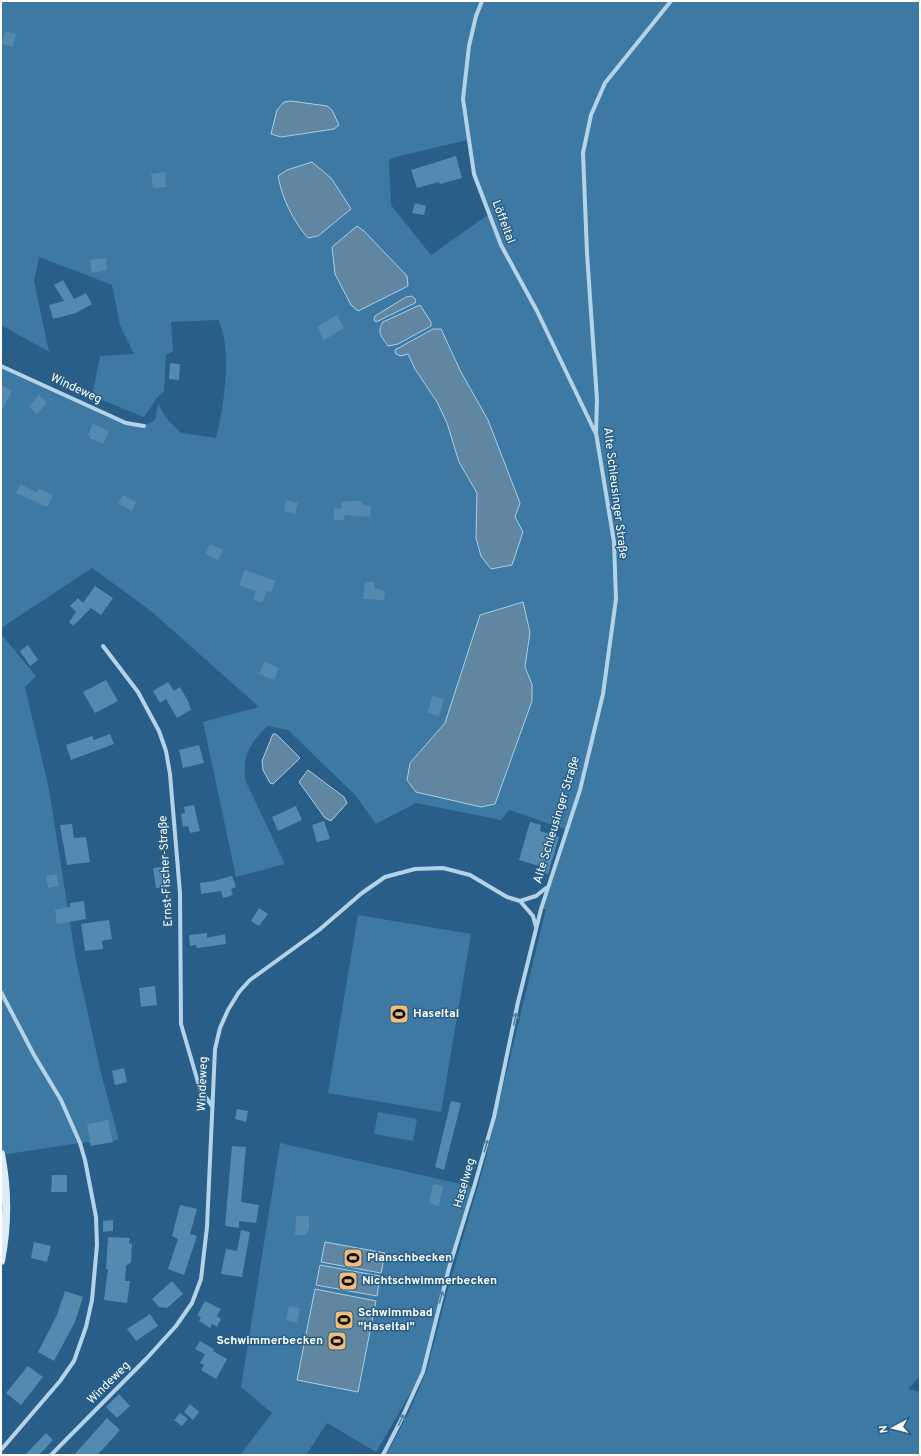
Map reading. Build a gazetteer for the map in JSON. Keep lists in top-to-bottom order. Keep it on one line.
{"streets":{"street":["Löffeltal","Windeweg","Alte Schleusinger Straße","Ernst-Fischer-Straße","Haselweg"]},"crossings":[["Löffeltal","Alte Schleusinger Straße"],["Windeweg","Ernst-Fischer-Straße"],["Windeweg","Haselweg"],["Alte Schleusinger Straße","Haselweg"]],"one_way":["Haselweg"],"places":{"sports":["Haseltal","Planschbecken","Nichtschwimmerbecken","Schwimmbad \"Haseltal\"","Schwimmerbecken"]},"north":"left"}
